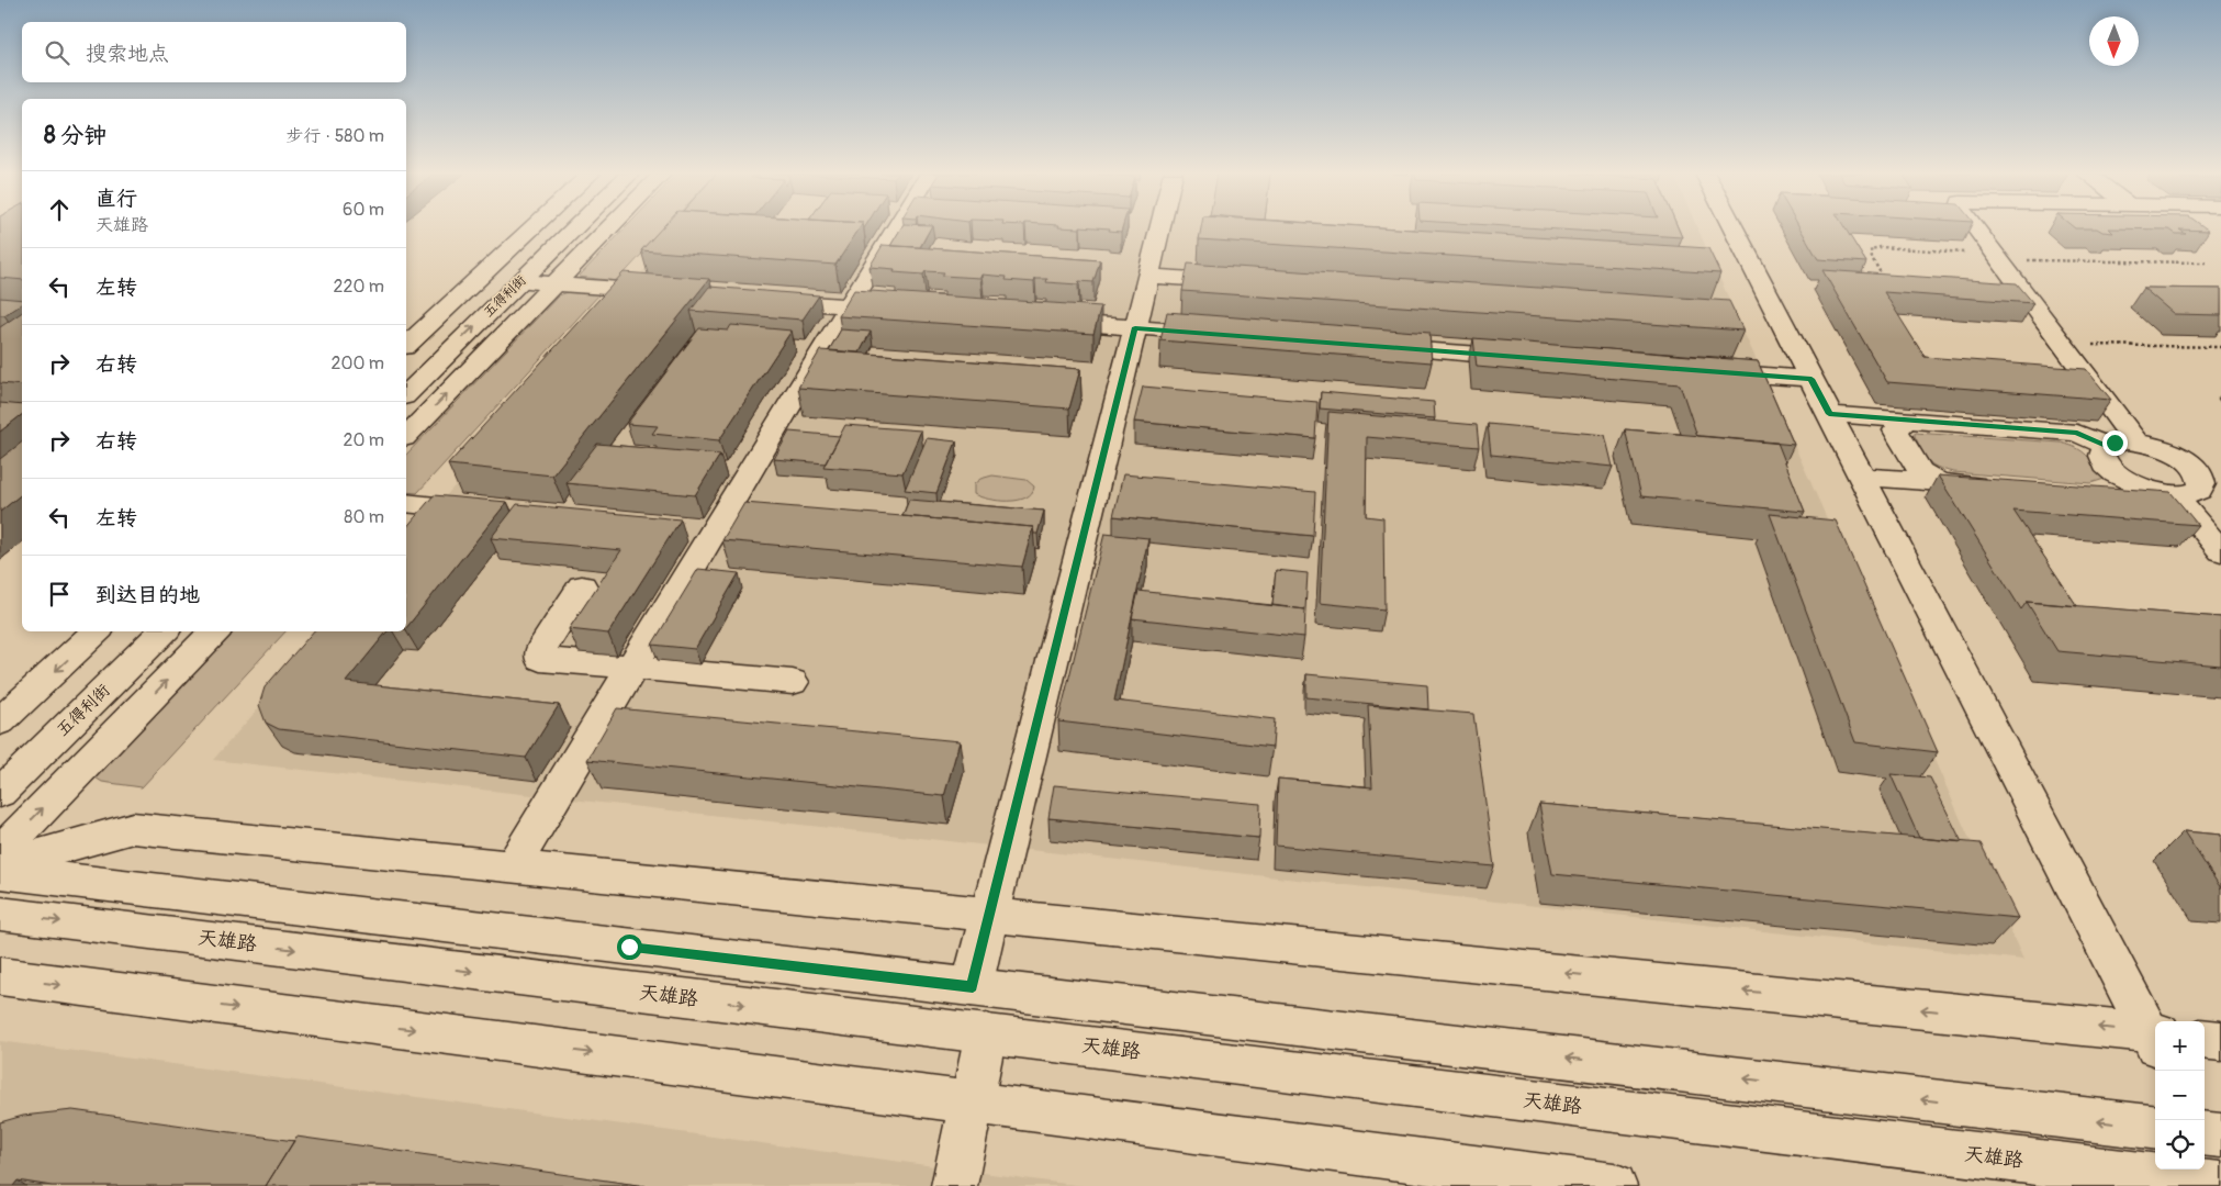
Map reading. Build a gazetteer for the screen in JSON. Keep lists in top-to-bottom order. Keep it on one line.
{"streets":{"street":["五得利街","天雄路"]},"north":"bottom","page":{"search":"搜索地点","heading":["8 分钟","步行 · 580 m"],"list":[["直行","天雄路","60 m"],["左转","220 m"],["右转","200 m"],["右转","20 m"],["左转","80 m"],"到达目的地"],"map_buttons":["+","−"]}}
